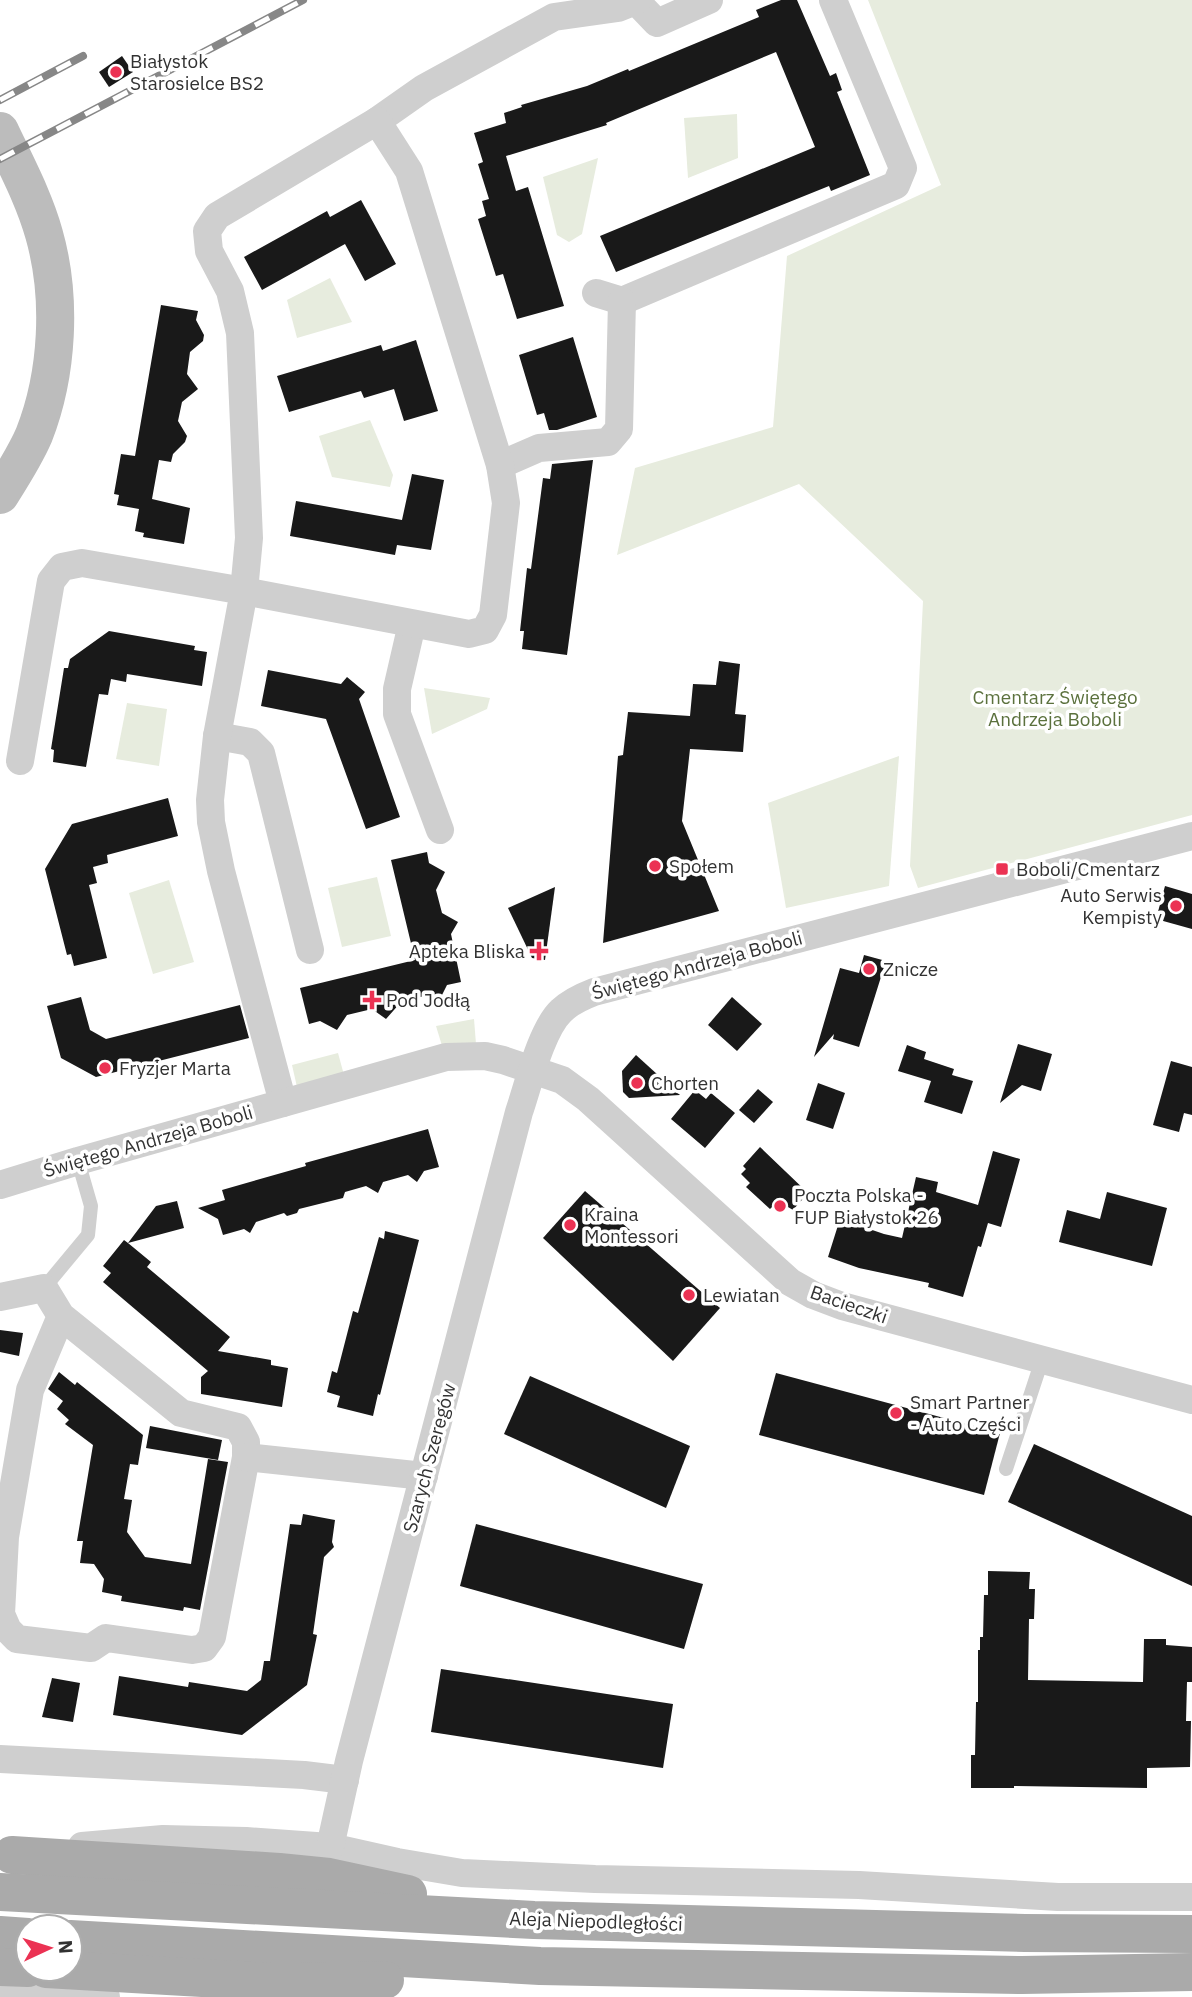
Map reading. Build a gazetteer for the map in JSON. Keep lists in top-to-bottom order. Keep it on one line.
{"streets":{"main road":["Aleja Niepodległości"],"street":["Świętego Andrzeja Boboli","Bacieczki","Szarych Szeregów"]},"crossings":[["Świętego Andrzeja Boboli","Bacieczki"],["Świętego Andrzeja Boboli","Szarych Szeregów"],["Bacieczki","Szarych Szeregów"]],"parks":["Cmentarz Świętego Andrzeja Boboli"],"places":{"other":["Białystok Starosielce BS2","Społem","Auto Serwis Kempisty","Znicze","Fryzjer Marta","Chorten","Poczta Polska - FUP Białystok 26","Kraina Montessori","Lewiatan","Smart Partner - Auto Części"],"transit":["Boboli/Cmentarz"],"health":["Apteka Bliska","Pod Jodłą"]},"north":"right"}
